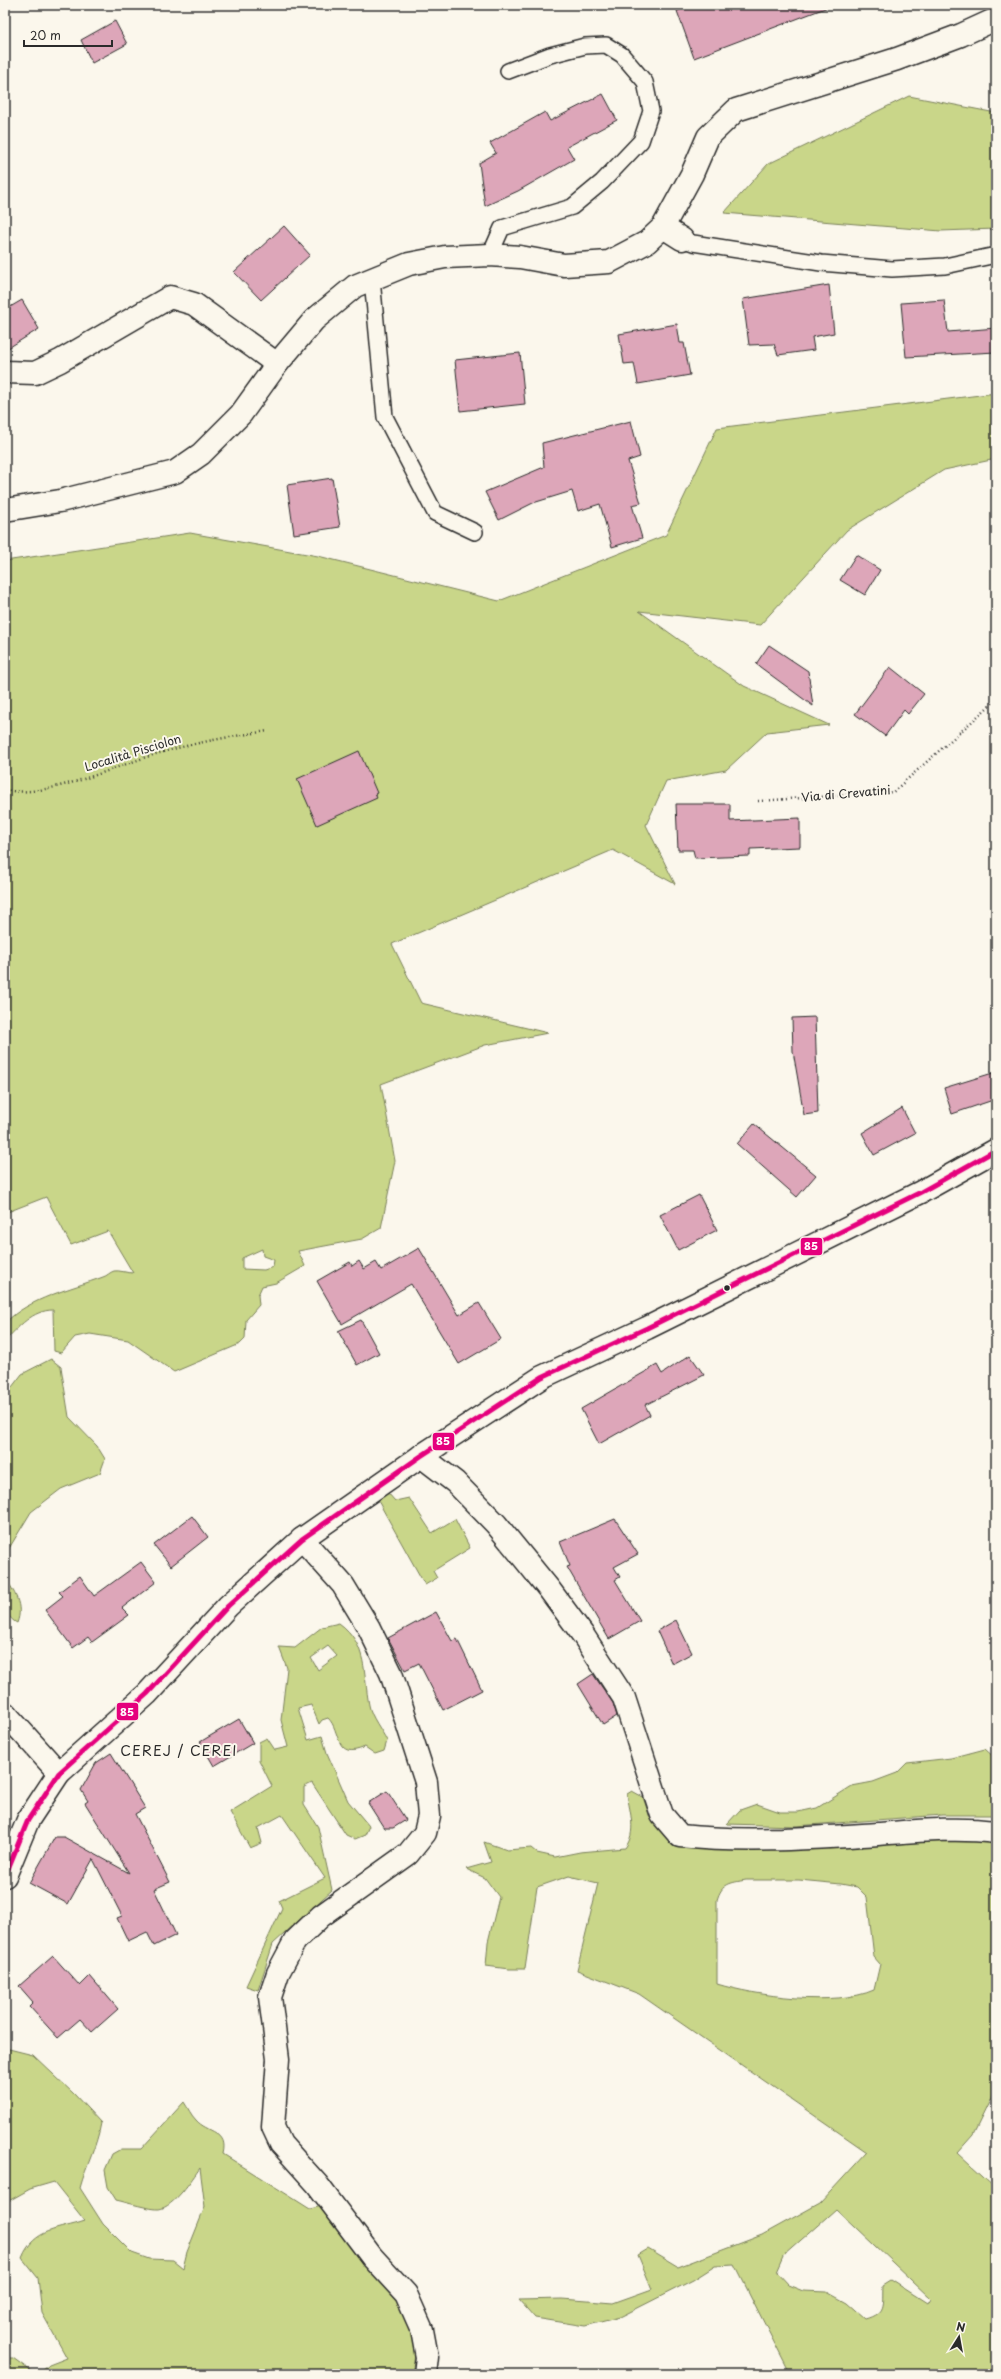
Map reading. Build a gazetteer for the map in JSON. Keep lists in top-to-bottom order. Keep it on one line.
{"streets":{"path":["Località Pisciolon","Via di Crevatini"]},"districts":["CEREJ / CEREI"],"lines":["transit line 85"],"scale_bar":"20 m","north":"top"}
